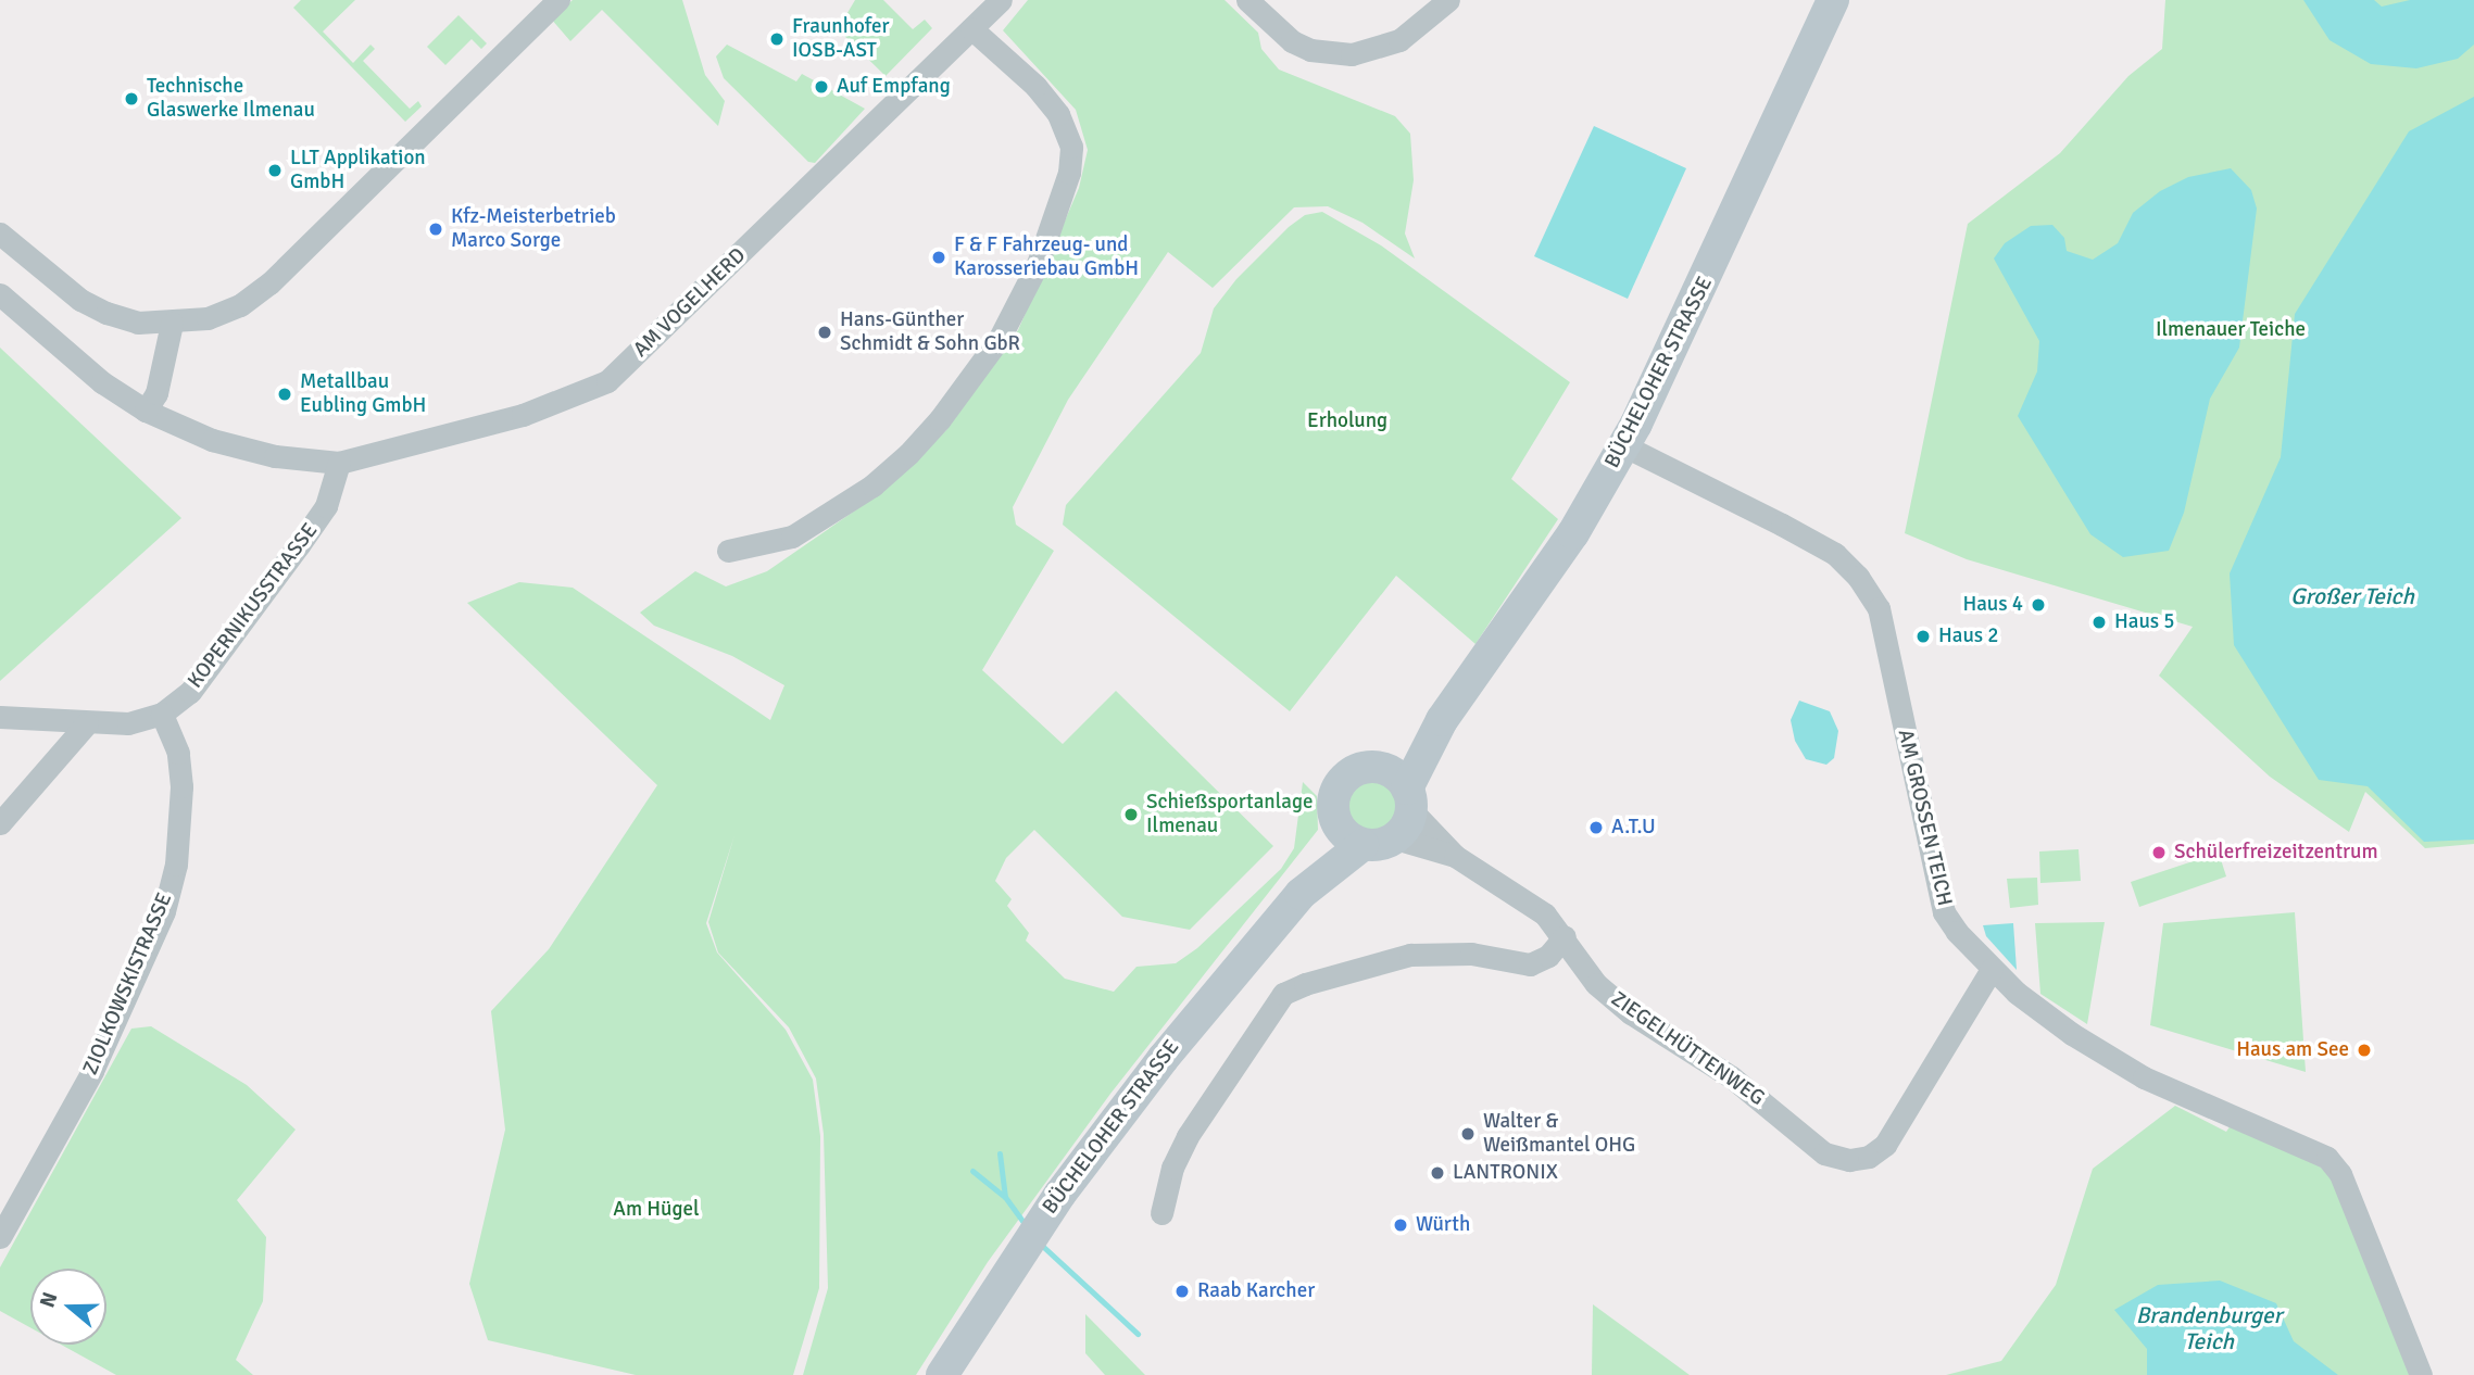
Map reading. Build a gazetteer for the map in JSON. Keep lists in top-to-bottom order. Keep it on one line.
{"streets":{"main road":["BÜCHELOHER STRASSE"],"street":["AM VOGELHERD","KOPERNIKUSSTRASSE","AM GROSSEN TEICH","ZIOLKOWSKISTRASSE","ZIEGELHÜTTENWEG"]},"crossings":[["AM VOGELHERD","KOPERNIKUSSTRASSE"],["BÜCHELOHER STRASSE","AM GROSSEN TEICH"],["BÜCHELOHER STRASSE","ZIEGELHÜTTENWEG"],["KOPERNIKUSSTRASSE","ZIOLKOWSKISTRASSE"],["AM GROSSEN TEICH","ZIEGELHÜTTENWEG"]],"water":["Großer Teich","Brandenburger Teich"],"parks":["Ilmenauer Teiche","Erholung","Am Hügel"],"places":["Fraunhofer IOSB-AST","Auf Empfang","Technische Glaswerke Ilmenau","LLT Applikation GmbH","Kfz-Meisterbetrieb Marco Sorge","F & F Fahrzeug- und Karosseriebau GmbH","Hans-Günther Schmidt & Sohn GbR","Metallbau Eubling GmbH","Haus 4","Haus 5","Haus 2","Schießsportanlage Ilmenau","A.T.U","Schülerfreizeitzentrum","Haus am See","Walter & Weißmantel OHG","LANTRONIX","Würth","Raab Karcher"],"north":"left"}
